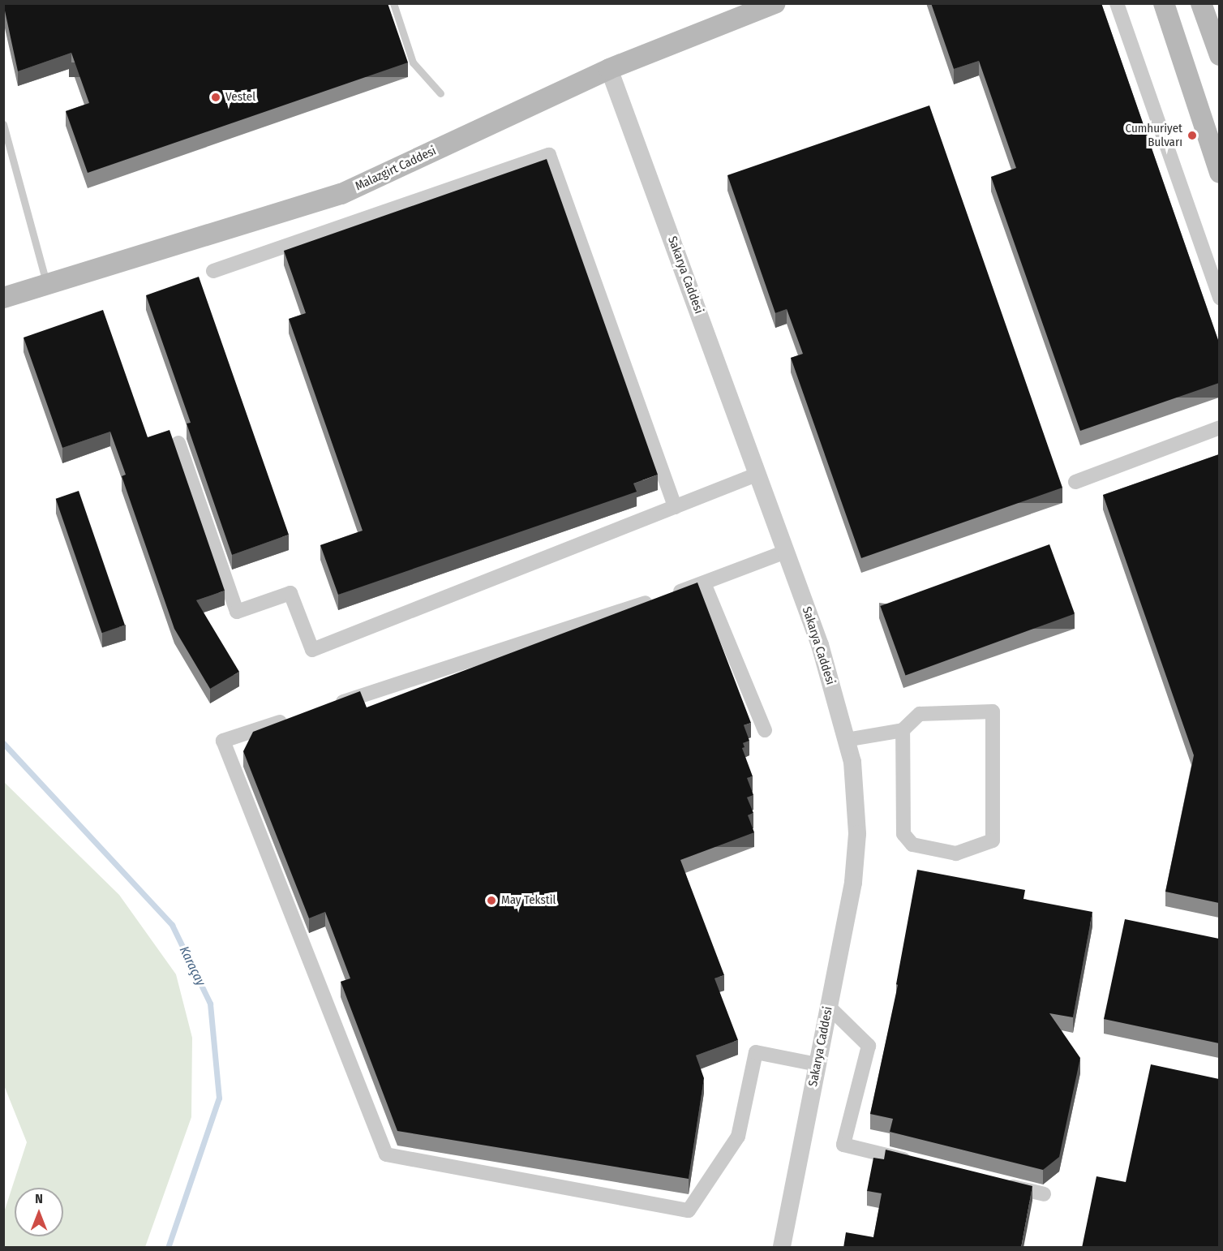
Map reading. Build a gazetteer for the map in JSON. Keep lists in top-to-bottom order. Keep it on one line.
{"streets":{"main road":["Malazgirt Caddesi"],"street":["Sakarya Caddesi"]},"crossings":[["Malazgirt Caddesi","Sakarya Caddesi"]],"water":["Karaçay"],"places":["Vestel","Cumhuriyet Bulvarı","May Tekstil"],"north":"top"}
